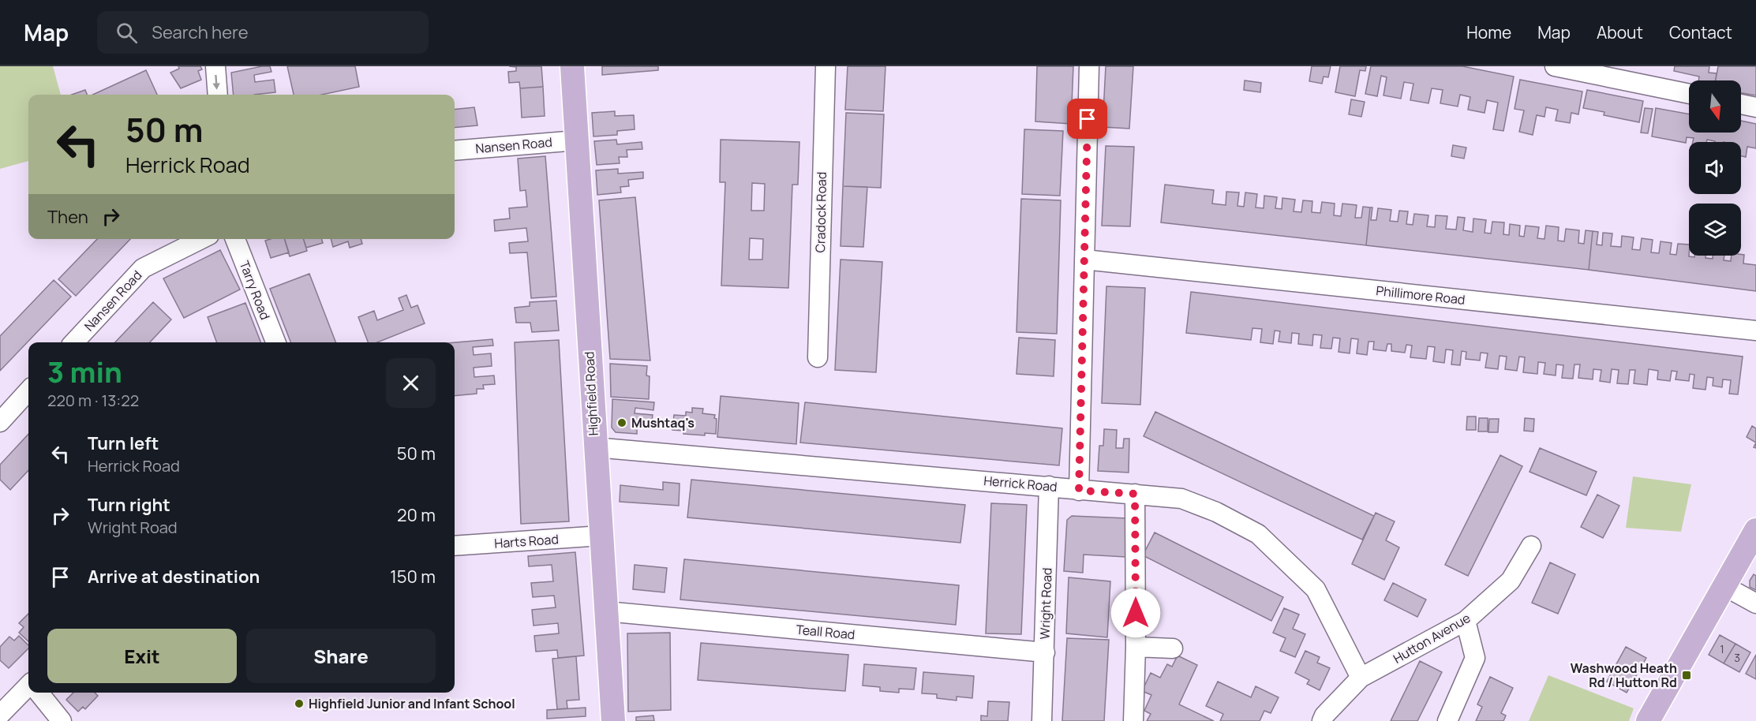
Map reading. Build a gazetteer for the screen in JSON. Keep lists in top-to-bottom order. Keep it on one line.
{"streets":{"main road":["Highfield Road"],"street":["Nansen Road","Cradock Road","Tarry Road","Phillimore Road","Herrick Road","Harts Road","Wright Road","Teall Road","Hutton Avenue"]},"crossings":[["Nansen Road","Highfield Road"],["Highfield Road","Herrick Road"],["Highfield Road","Harts Road"],["Highfield Road","Teall Road"],["Herrick Road","Wright Road"],["Herrick Road","Hutton Avenue"],["Wright Road","Teall Road"]],"places":{"other":["Mushtaq's","Highfield Junior and Infant School"],"transit":["Washwood Heath Rd / Hutton Rd"]},"house_numbers":["1","3"],"north":"bottom","page":{"header":"Map","search":"Search here","nav":["Home","Map","About","Contact"],"turn":["50 m","Herrick Road"],"then":"Then","heading":["3 min","220 m · 13:22"],"list":[{"name":"Turn left","note":"Herrick Road","value":"50 m"},{"name":"Turn right","note":"Wright Road","value":"20 m"},{"name":"Arrive at destination","value":"150 m"}],"buttons":["Exit","Share"]}}
